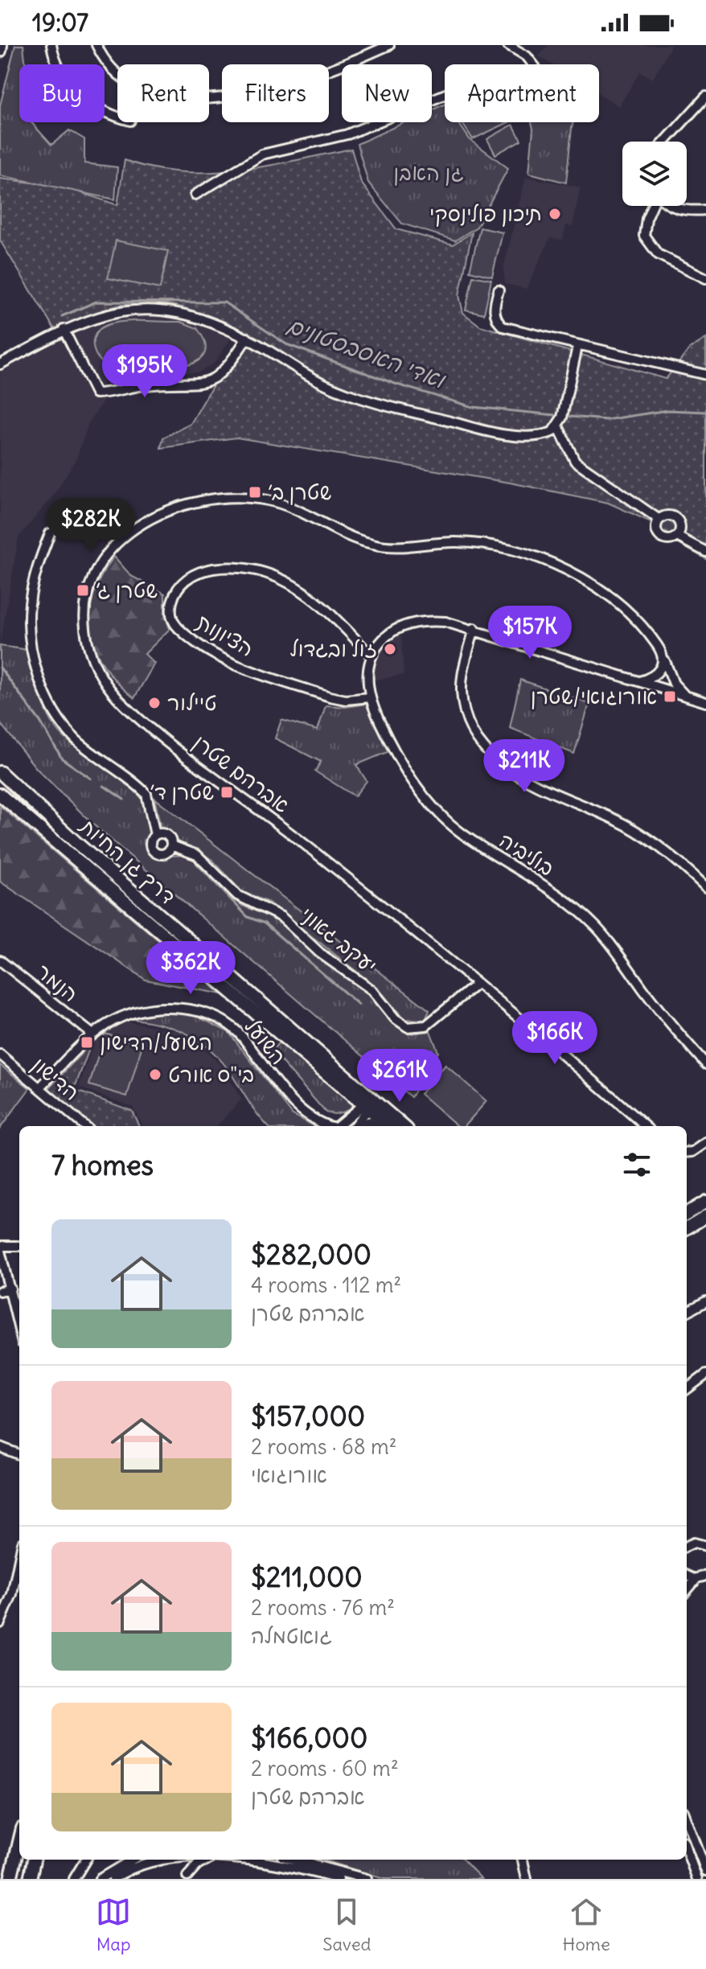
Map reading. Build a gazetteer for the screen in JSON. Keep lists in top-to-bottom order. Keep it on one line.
{"streets":{"main road":["דרך גן החיות"],"street":["הציונות","אברהם שטרן","בוליביה","יעקב גאוני","הנמר","השועל","הדישון"]},"crossings":[["הציונות","בוליביה"],["אברהם שטרן","יעקב גאוני"],["הנמר","השועל"],["השועל","הדישון"]],"water":["ואדי האסבסטונים"],"parks":["גן האבן"],"places":{"other":["תיכון פולינסקי","זול ובגדול","טיילור","בי\"ס אורט"],"transit":["שטרן ב׳","שטרן ג׳","אורוגואי/שטרן","שטרן ד׳","השועל/הדישון"]},"page":{"status":"19:07","chip":["Buy","Rent","Filters","New","Apartment"],"price":["$195K","$282K","$157K","$211K","$362K","$166K","$261K"],"heading":"7 homes","list":[{"name":"$282,000","note":"4 rooms · 112 m² · אברהם שטרן"},{"name":"$157,000","note":"2 rooms · 68 m² · אורוגואי"},{"name":"$211,000","note":"2 rooms · 76 m² · גואטמלה"},{"name":"$166,000","note":"2 rooms · 60 m² · אברהם שטרן"}],"tabs":["Map","Saved","Home"]}}
